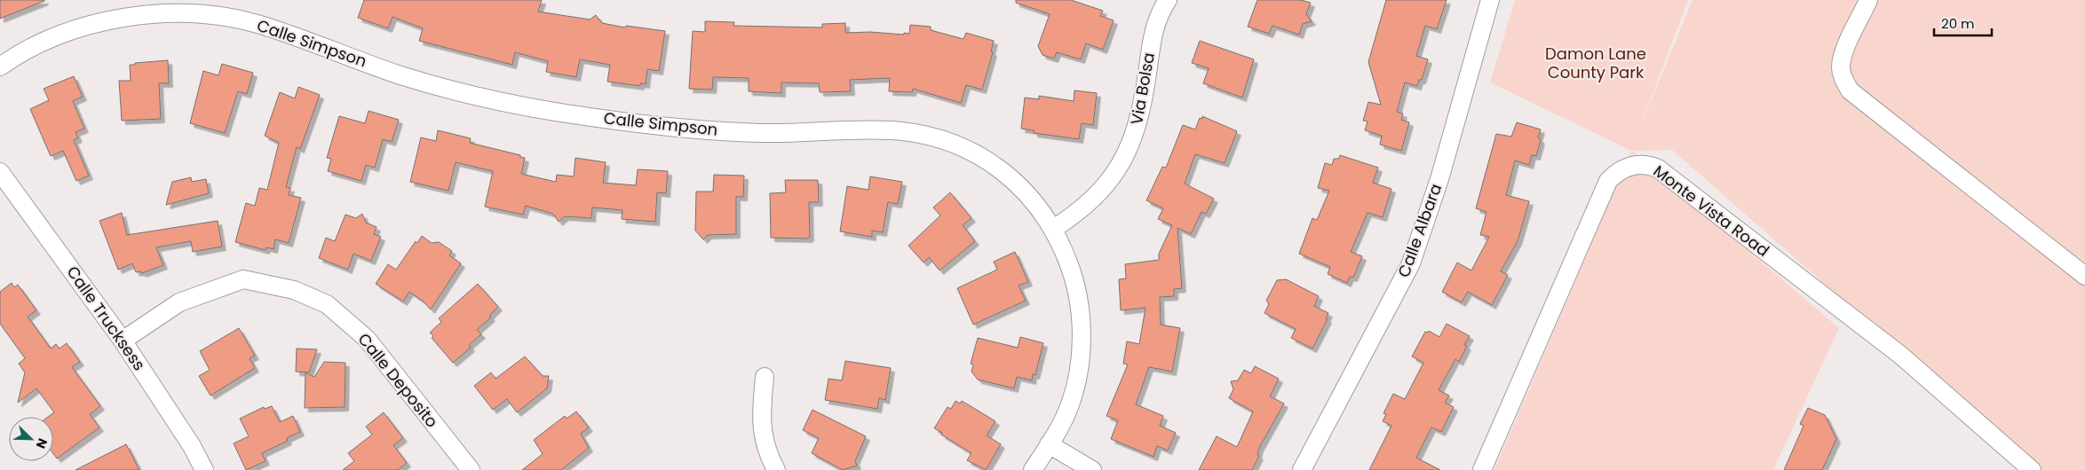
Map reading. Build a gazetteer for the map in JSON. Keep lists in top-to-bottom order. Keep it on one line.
{"streets":{"street":["Calle Simpson","Via Bolsa","Monte Vista Road","Calle Albara","Calle Trucksess","Calle Deposito"]},"crossings":[["Calle Simpson","Via Bolsa"],["Calle Trucksess","Calle Deposito"]],"parks":["Damon Lane County Park"],"scale_bar":"20 m","north":"bottom right"}
